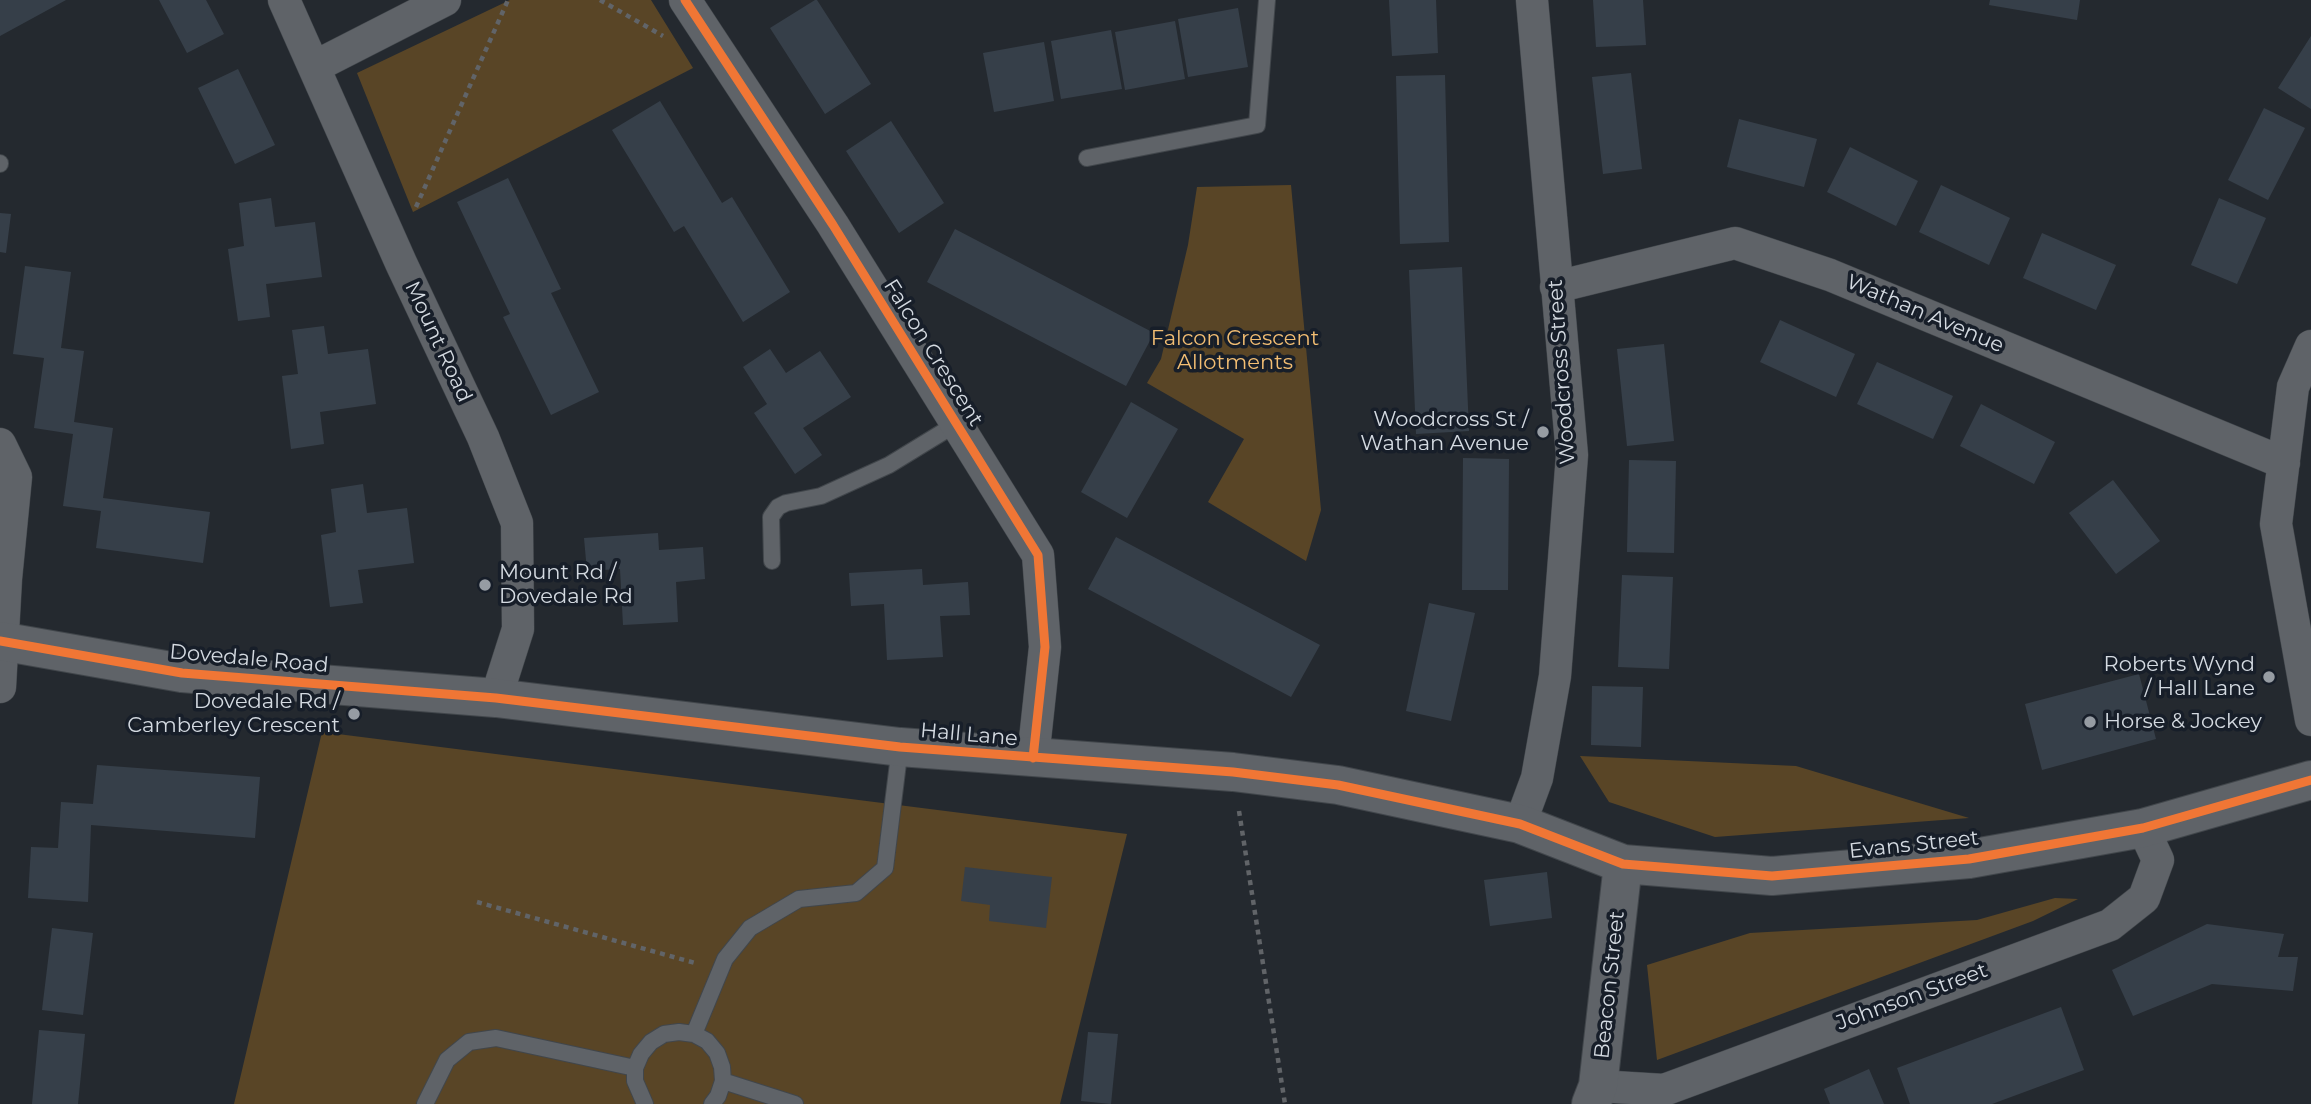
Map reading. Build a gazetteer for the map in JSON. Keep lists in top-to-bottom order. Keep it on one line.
{"streets":{"street":["Wathan Avenue","Mount Road","Falcon Crescent","Woodcross Street","Dovedale Road","Hall Lane","Evans Street","Beacon Street","Johnson Street"]},"crossings":[["Wathan Avenue","Woodcross Street"],["Mount Road","Dovedale Road"],["Mount Road","Hall Lane"],["Falcon Crescent","Hall Lane"],["Woodcross Street","Hall Lane"],["Woodcross Street","Evans Street"],["Dovedale Road","Hall Lane"],["Hall Lane","Evans Street"],["Evans Street","Beacon Street"],["Evans Street","Johnson Street"],["Beacon Street","Johnson Street"]],"parks":["Falcon Crescent Allotments"],"places":["Woodcross St / Wathan Avenue","Mount Rd / Dovedale Rd","Roberts Wynd / Hall Lane","Dovedale Rd / Camberley Crescent","Horse & Jockey"]}
